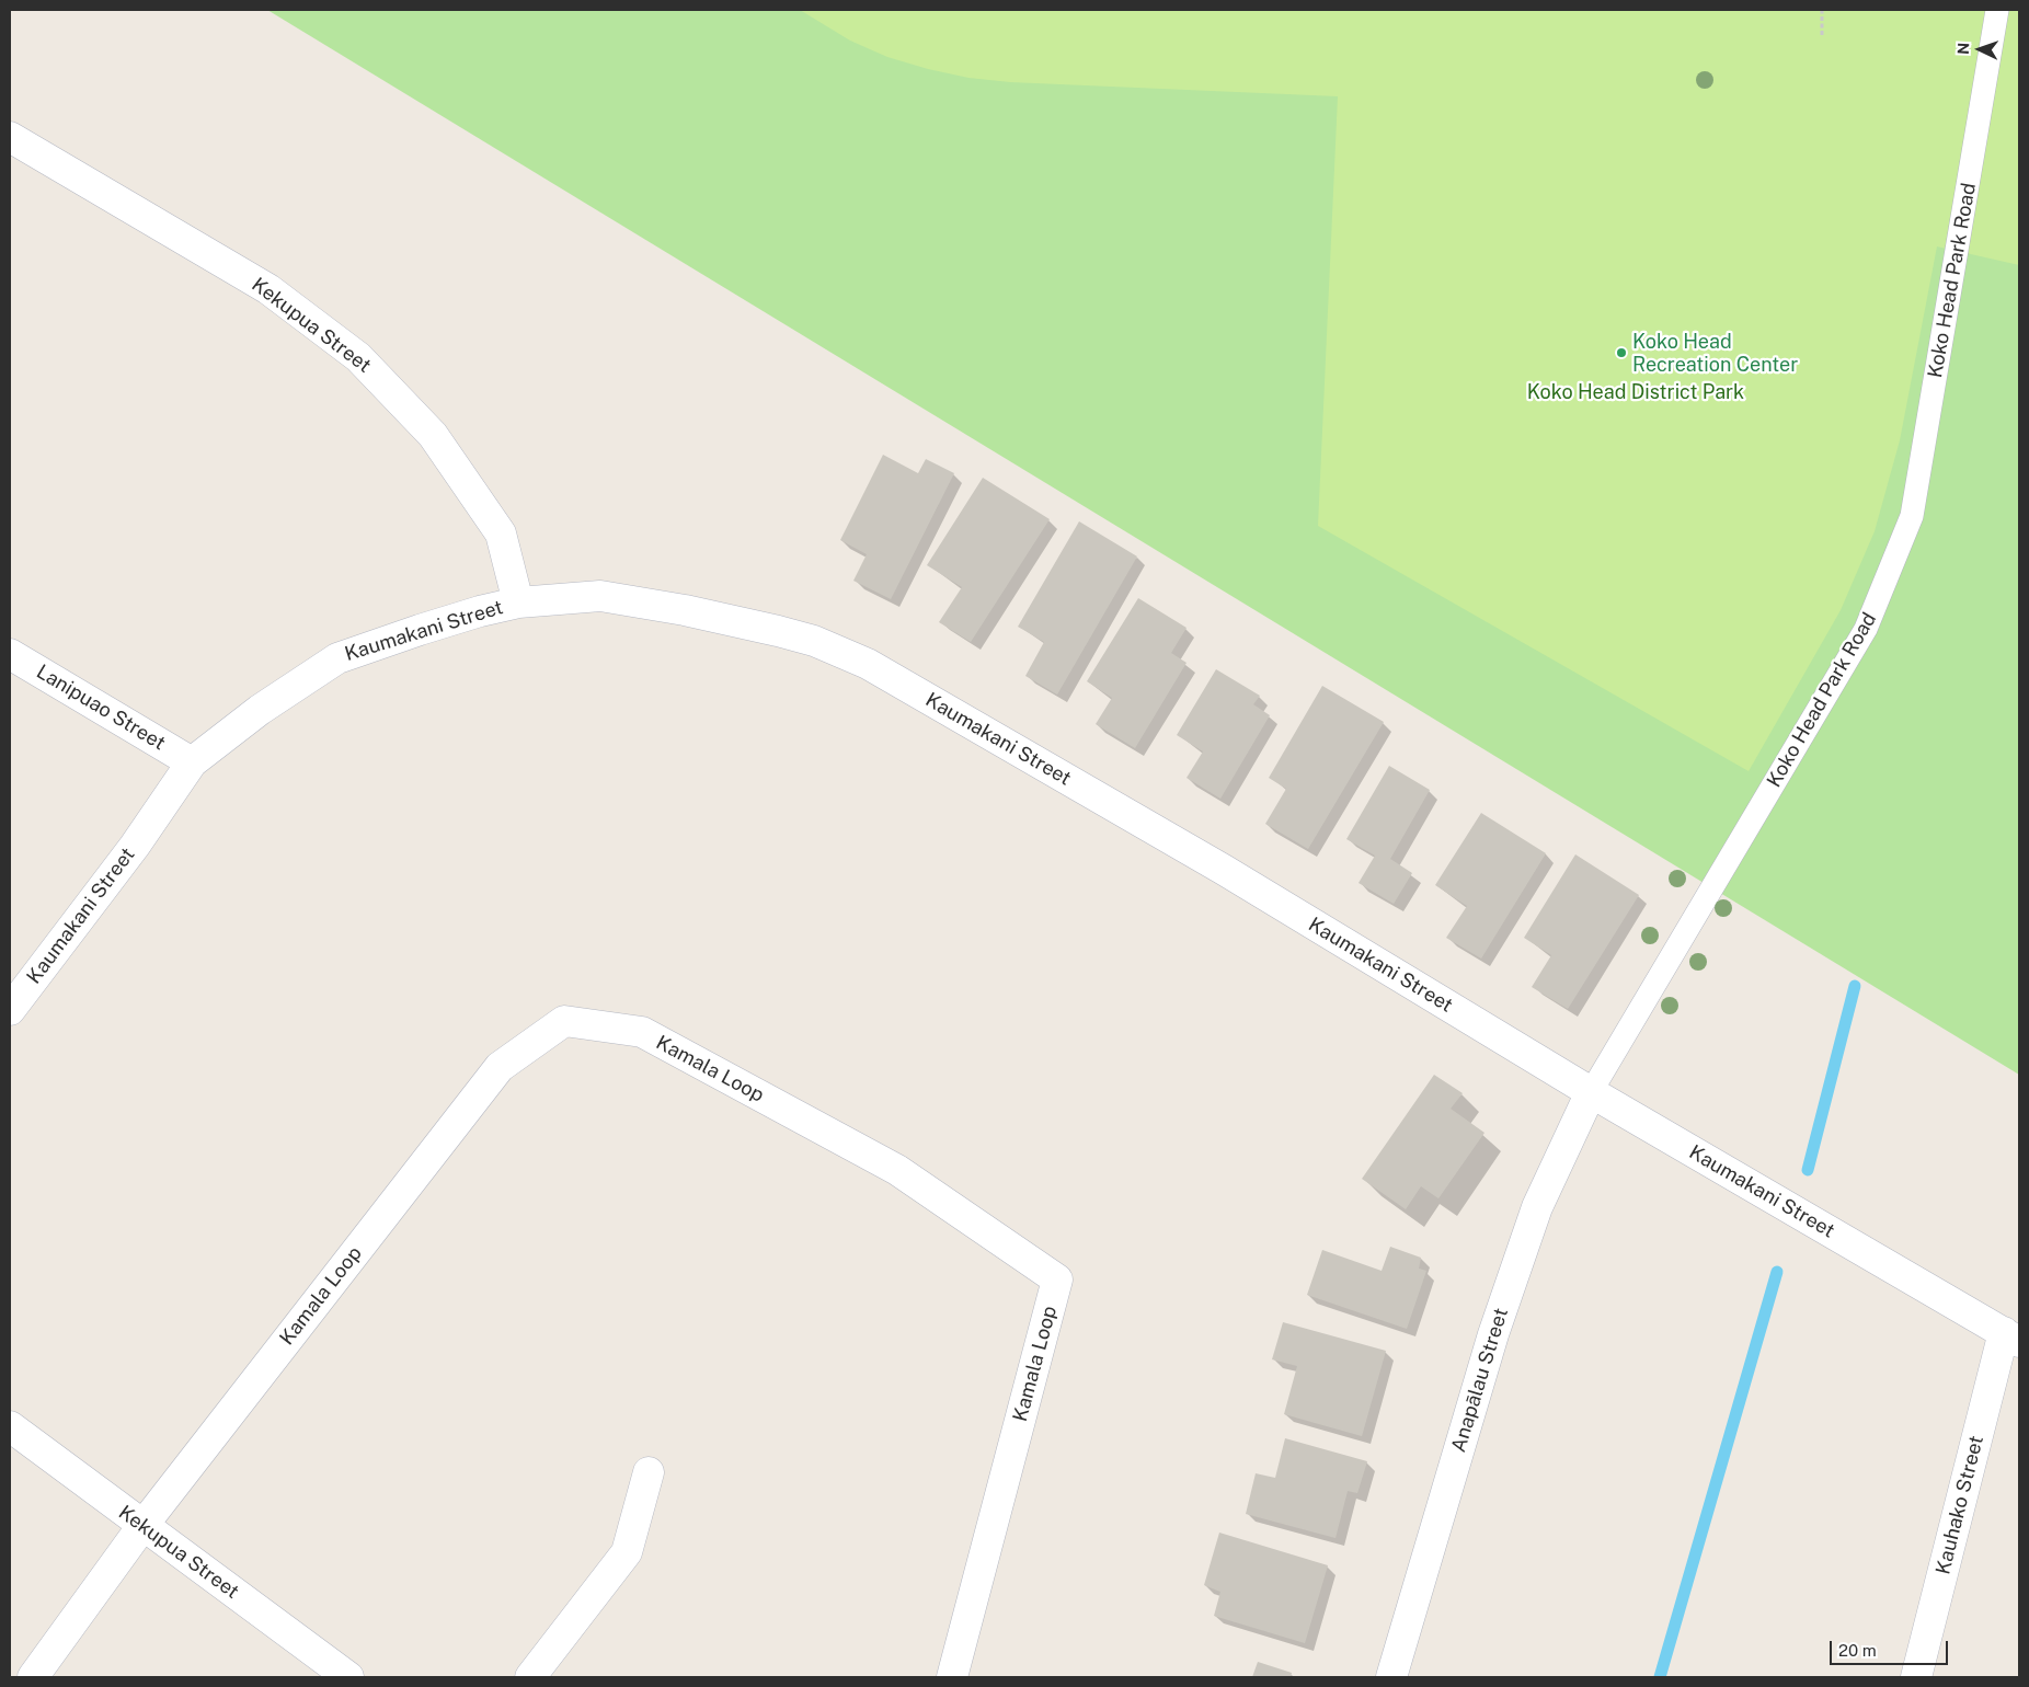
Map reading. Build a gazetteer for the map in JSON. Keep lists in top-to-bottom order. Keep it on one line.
{"streets":{"street":["Kekupua Street","Kaumakani Street","Lanipuao Street","Kamala Loop","Anapālau Street","Kauhako Street"],"lane":["Koko Head Park Road"]},"crossings":[["Koko Head Park Road","Kaumakani Street"],["Koko Head Park Road","Anapālau Street"],["Kekupua Street","Kaumakani Street"],["Kekupua Street","Kamala Loop"],["Kaumakani Street","Lanipuao Street"],["Kaumakani Street","Anapālau Street"],["Kaumakani Street","Kauhako Street"]],"parks":["Koko Head District Park"],"places":["Koko Head Recreation Center"],"scale_bar":"20 m","north":"left"}
